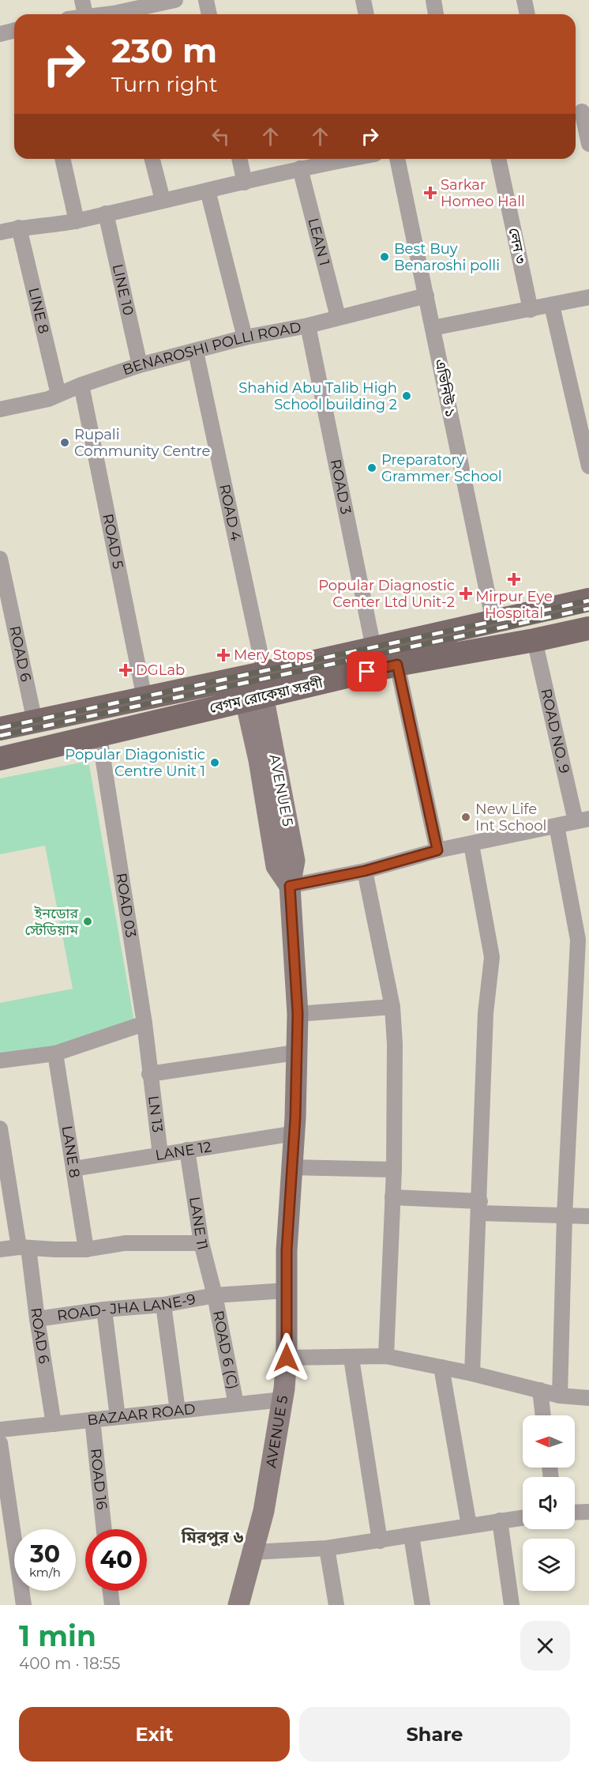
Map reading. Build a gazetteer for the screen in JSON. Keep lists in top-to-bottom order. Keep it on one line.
{"streets":{"main road":["বেগম রোকেয়া সরণী"],"street":["LEAN 1","লেন ৩","LINE 10","LINE 8","BENAROSHI POLLI ROAD","এভিনিউ ১","ROAD 3","ROAD 4","ROAD 5","ROAD 6","ROAD NO. 9","AVENUE 5","ROAD 03","LN 13","LANE 12","LANE 8","LANE 11","ROAD- JHA LANE-9","ROAD 6 (C)","BAZAAR ROAD","ROAD 16"]},"crossings":[["LEAN 1","BENAROSHI POLLI ROAD"],["LINE 10","BENAROSHI POLLI ROAD"],["LINE 8","BENAROSHI POLLI ROAD"],["BENAROSHI POLLI ROAD","এভিনিউ ১"],["BENAROSHI POLLI ROAD","ROAD 3"],["BENAROSHI POLLI ROAD","ROAD 4"],["BENAROSHI POLLI ROAD","ROAD 5"],["এভিনিউ ১","বেগম রোকেয়া সরণী"],["ROAD 3","বেগম রোকেয়া সরণী"],["ROAD 4","বেগম রোকেয়া সরণী"],["ROAD 4","AVENUE 5"],["ROAD 5","বেগম রোকেয়া সরণী"],["ROAD 6","বেগম রোকেয়া সরণী"],["ROAD 6","ROAD- JHA LANE-9"],["ROAD 6","BAZAAR ROAD"],["বেগম রোকেয়া সরণী","ROAD NO. 9"],["বেগম রোকেয়া সরণী","AVENUE 5"],["বেগম রোকেয়া সরণী","ROAD 03"],["AVENUE 5","LANE 12"],["AVENUE 5","ROAD- JHA LANE-9"],["AVENUE 5","BAZAAR ROAD"],["ROAD 03","LN 13"],["LN 13","LANE 12"],["LANE 12","LANE 8"],["LANE 12","LANE 11"],["LANE 11","ROAD- JHA LANE-9"],["LANE 11","ROAD 6 (C)"],["ROAD- JHA LANE-9","ROAD 6 (C)"],["ROAD 6 (C)","BAZAAR ROAD"],["BAZAAR ROAD","ROAD 16"]],"districts":["মিরপুর ৬"],"places":{"health":["Sarkar Homeo Hall","Mirpur Eye Hospital","Popular Diagnostic Center Ltd Unit-2","Mery Stops","DGLab"],"other":["Best Buy Benaroshi polli","Shahid Abu Talib High School building 2","Rupali Community Centre","Preparatory Grammer School","Popular Diagonistic Centre Unit 1","New Life Int School","ইনডোর স্টেডিয়াম"]},"north":"left","page":{"turn":["230 m","Turn right"],"speed":"30 km/h","limit":"40","heading":["1 min","400 m · 18:55"],"buttons":["Exit","Share"]}}
